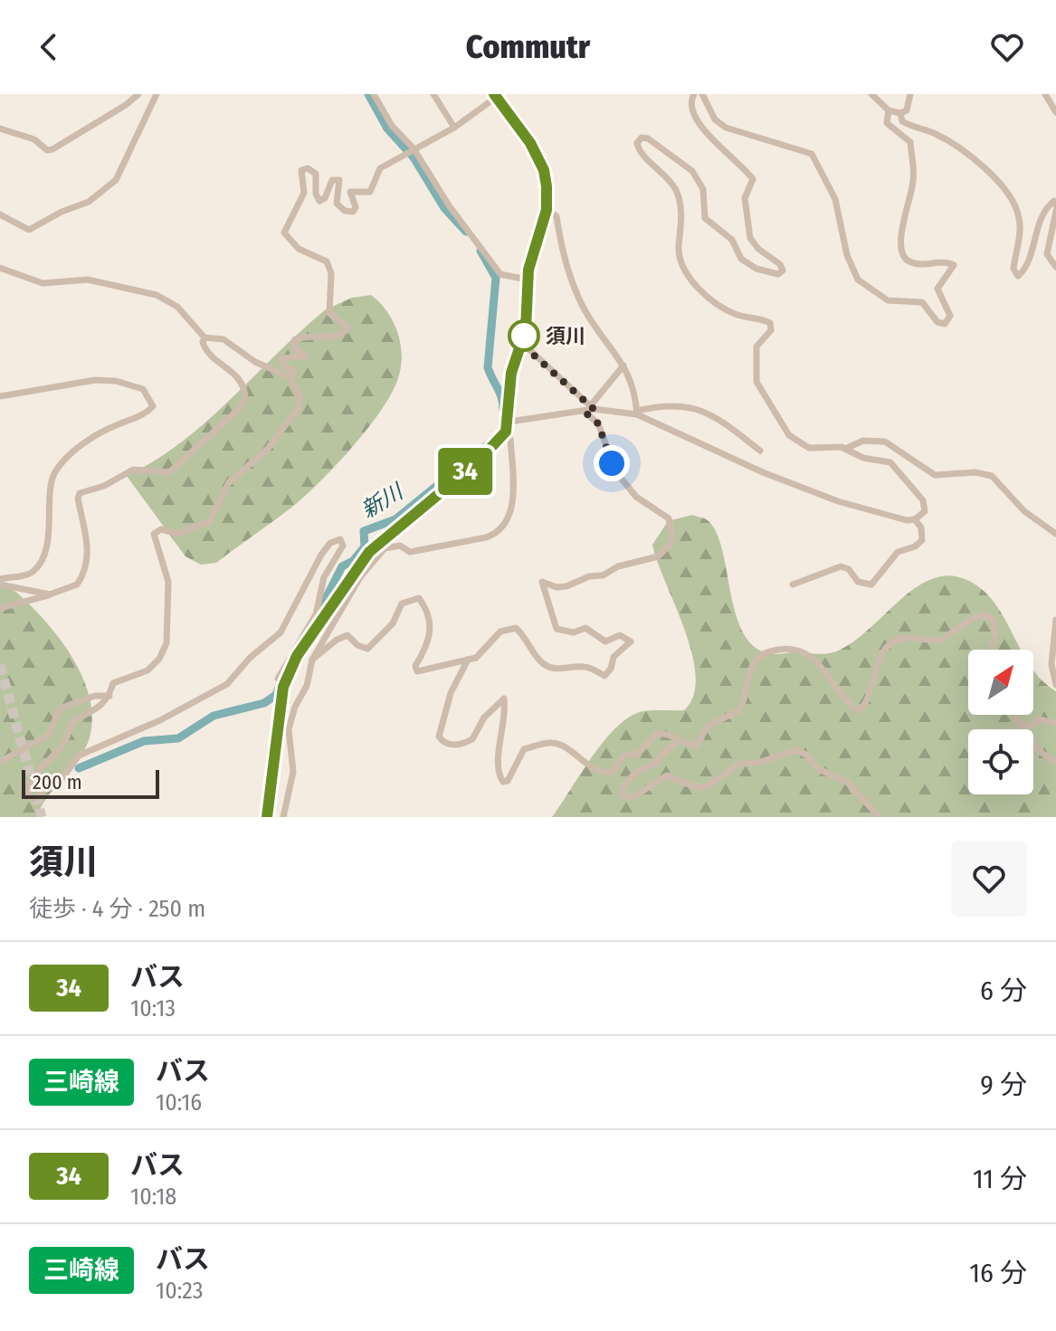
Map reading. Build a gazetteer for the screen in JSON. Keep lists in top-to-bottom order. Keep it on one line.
{"water":["新川"],"places":["須川"],"lines":["bus line 34"],"scale_bar":"200 m","north":"top right","page":{"header":"Commutr","on_map":"34","scale":"200 m","heading":["須川","徒歩 · 4 分 · 250 m"],"list":[{"mark":"34","name":"バス","note":"10:13","value":"6 分"},{"mark":"三崎線","name":"バス","note":"10:16","value":"9 分"},{"mark":"34","name":"バス","note":"10:18","value":"11 分"},{"mark":"三崎線","name":"バス","note":"10:23","value":"16 分"}]}}
